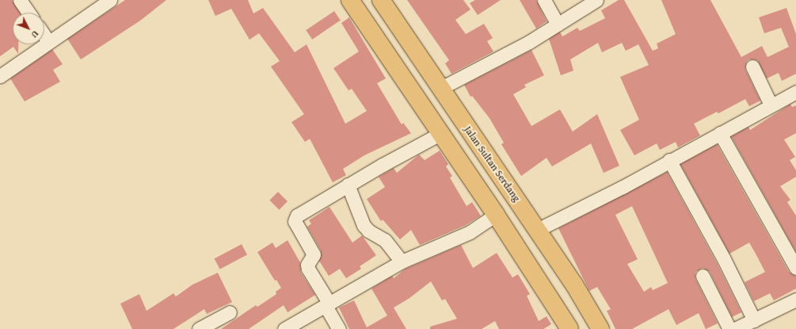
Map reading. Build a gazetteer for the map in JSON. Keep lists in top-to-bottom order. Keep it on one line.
{"streets":{"highway":["Jalan Sultan Serdang"]},"north":"bottom right"}
